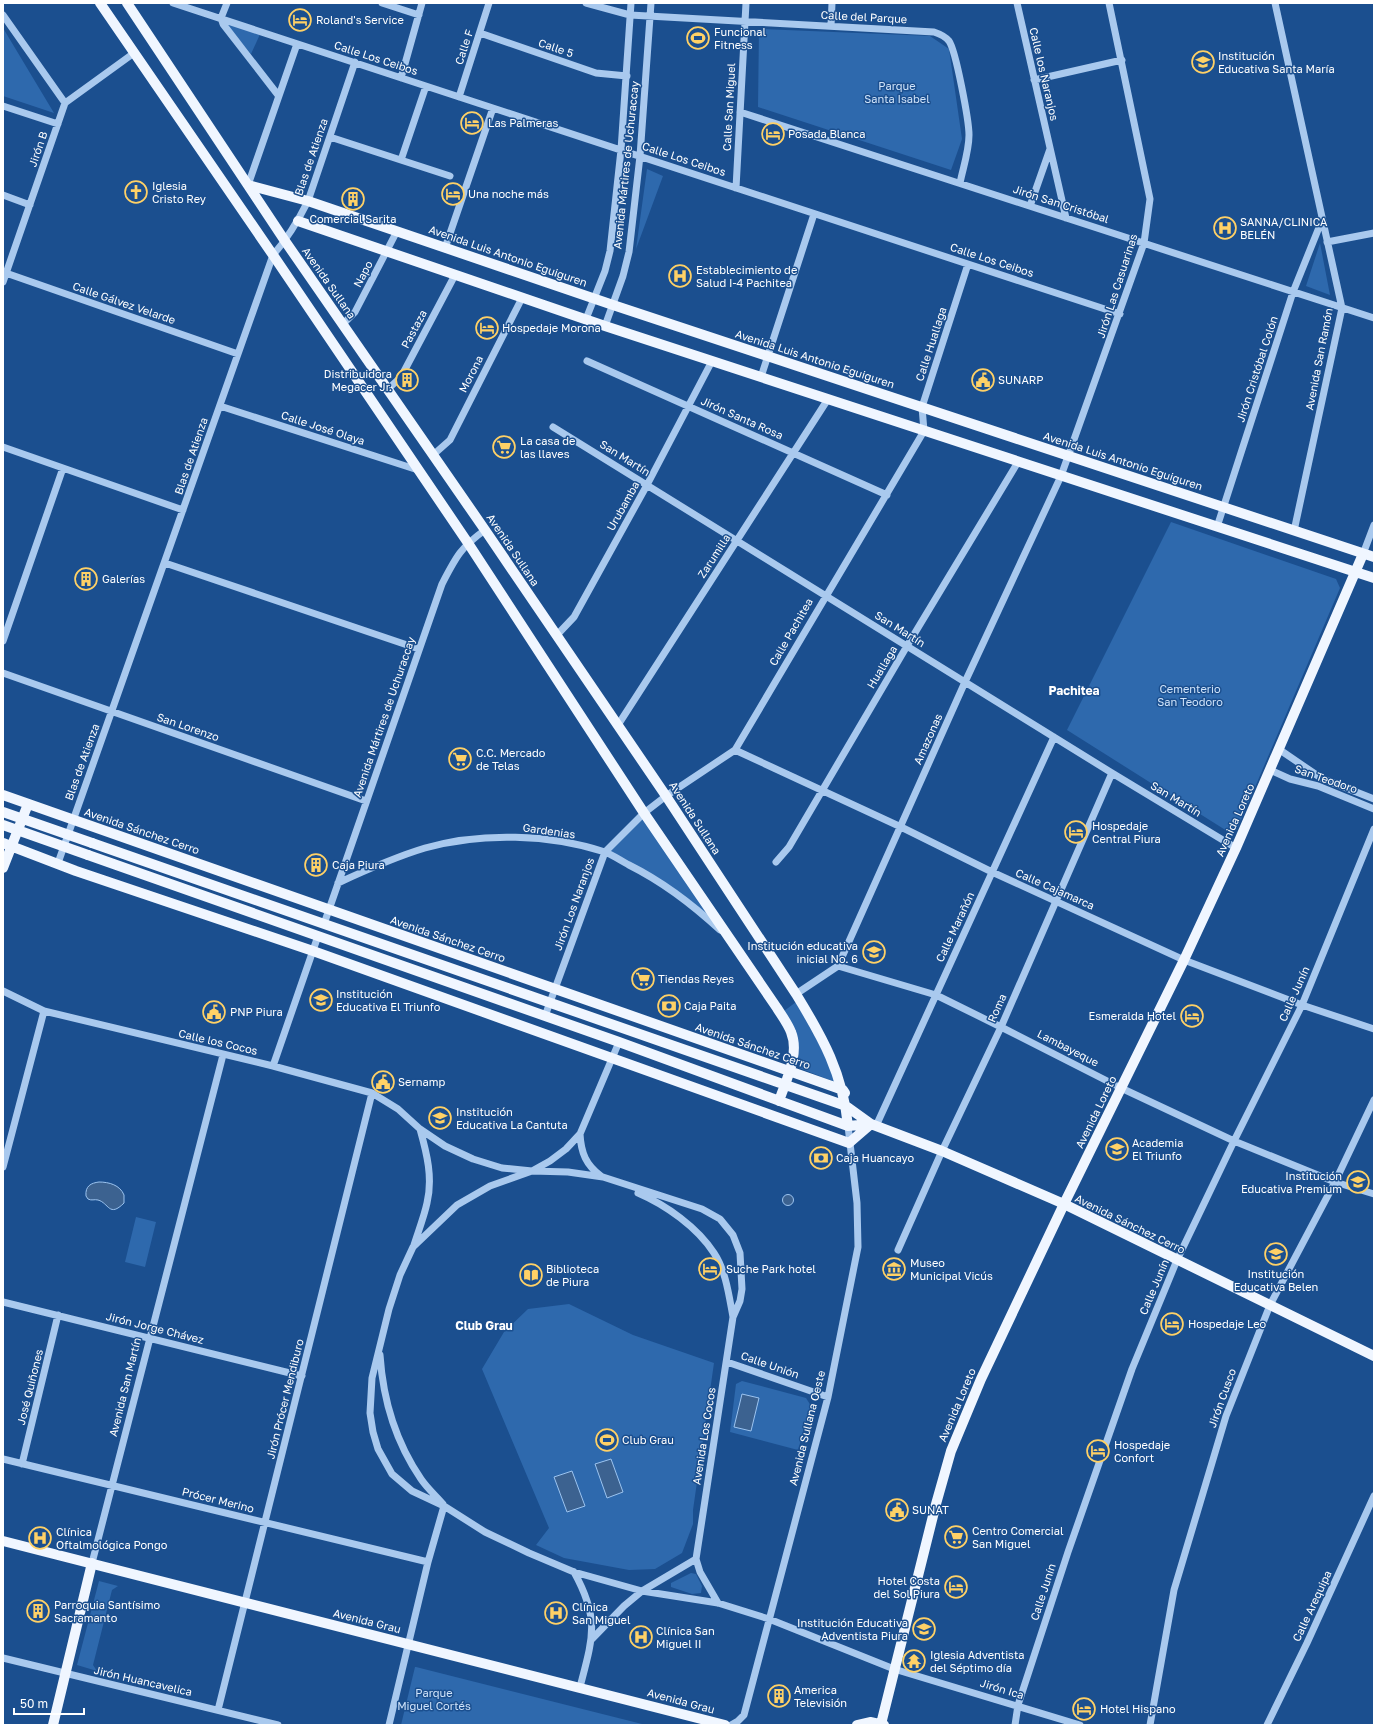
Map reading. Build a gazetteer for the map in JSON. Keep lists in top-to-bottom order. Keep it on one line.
{"streets":{"main road":["Avenida Luis Antonio Eguiguren","Avenida Sullana","Avenida Loreto","Avenida Sánchez Cerro","Avenida San Martín","Avenida Grau"],"street":["Calle del Parque","Calle F","Calle 5","Calle Los Ceibos","Calle los Naranjos","Calle San Miguel","Jirón B","Blas de Atienza","Avenida Mártires de Uchuraccay","Jirón San Cristóbal","Napo","Jirón Las Casuarinas","Calle Gálvez Velarde","Pastaza","Calle Huallaga","Avenida San Ramón","Jirón Cristóbal Colón","Morona","Jirón Santa Rosa","Calle José Olaya","San Martín","Urubamba","Zarumilla","Calle Pachitea","Huallaga","San Lorenzo","Amazonas","San Teodoro","Gardenias","Calle Cajamarca","Jirón Los Naranjos","Calle Marañón","Calle Junín","Roma","Calle los Cocos","Lambayeque","Jirón Jorge Chávez","Calle Unión","José Quiñones","Jirón Cusco","Jirón Prócer Mendiburo","Avenida Sullana Oeste","Avenida Los Cocos","Prócer Merino","Calle Arequipa","Jirón Huancavelica","Jirón Ica"]},"crossings":[["Calle del Parque","Calle San Miguel"],["Calle del Parque","Avenida Mártires de Uchuraccay"],["Calle del Parque","Jirón San Cristóbal"],["Calle F","Calle 5"],["Calle F","Calle Los Ceibos"],["Calle 5","Avenida Mártires de Uchuraccay"],["Calle Los Ceibos","Calle San Miguel"],["Calle Los Ceibos","Blas de Atienza"],["Calle Los Ceibos","Avenida Mártires de Uchuraccay"],["Calle Los Ceibos","Jirón Las Casuarinas"],["Calle Los Ceibos","Calle Huallaga"],["Calle los Naranjos","Jirón San Cristóbal"],["Calle San Miguel","Jirón San Cristóbal"],["Jirón B","Calle Gálvez Velarde"],["Blas de Atienza","Avenida Luis Antonio Eguiguren"],["Blas de Atienza","Avenida Sullana"],["Blas de Atienza","Calle Gálvez Velarde"],["Blas de Atienza","Calle José Olaya"],["Blas de Atienza","San Lorenzo"],["Blas de Atienza","Avenida Sánchez Cerro"],["Avenida Mártires de Uchuraccay","Avenida Luis Antonio Eguiguren"],["Avenida Mártires de Uchuraccay","Avenida Sullana"],["Avenida Mártires de Uchuraccay","San Lorenzo"],["Avenida Mártires de Uchuraccay","Avenida Sánchez Cerro"],["Avenida Mártires de Uchuraccay","Gardenias"],["Jirón San Cristóbal","Jirón Las Casuarinas"],["Jirón San Cristóbal","Avenida San Ramón"],["Jirón San Cristóbal","Jirón Cristóbal Colón"],["Avenida Luis Antonio Eguiguren","Napo"],["Avenida Luis Antonio Eguiguren","Avenida Sullana"],["Avenida Luis Antonio Eguiguren","Jirón Las Casuarinas"],["Avenida Luis Antonio Eguiguren","Calle Huallaga"],["Avenida Luis Antonio Eguiguren","Avenida San Ramón"],["Avenida Luis Antonio Eguiguren","Jirón Cristóbal Colón"],["Avenida Luis Antonio Eguiguren","Avenida Loreto"],["Napo","Avenida Sullana"],["Avenida Sullana","Pastaza"],["Avenida Sullana","Morona"],["Avenida Sullana","Urubamba"],["Avenida Sullana","Zarumilla"],["Avenida Sullana","Calle Pachitea"],["Avenida Sullana","Avenida Sánchez Cerro"],["Avenida Sullana","Avenida Sullana Oeste"],["Jirón Las Casuarinas","Amazonas"],["Calle Huallaga","Calle Pachitea"],["Avenida San Ramón","Jirón Cristóbal Colón"],["Jirón Santa Rosa","Urubamba"],["Jirón Santa Rosa","Zarumilla"],["Jirón Santa Rosa","Calle Pachitea"],["San Martín","Urubamba"],["San Martín","Zarumilla"],["San Martín","Calle Pachitea"],["San Martín","Huallaga"],["San Martín","Amazonas"],["San Martín","Avenida Loreto"],["San Martín","Calle Marañón"],["San Martín","Roma"],["Calle Pachitea","Calle Cajamarca"],["Calle Pachitea","Jirón Los Naranjos"],["Huallaga","Calle Cajamarca"],["Amazonas","Calle Cajamarca"],["Amazonas","Lambayeque"],["San Teodoro","Avenida Loreto"],["Avenida Loreto","Avenida Sánchez Cerro"],["Avenida Loreto","Calle Cajamarca"],["Avenida Loreto","Lambayeque"],["Avenida Loreto","Avenida Los Cocos"],["Avenida Loreto","Jirón Ica"],["Avenida Sánchez Cerro","Jirón Los Naranjos"],["Avenida Sánchez Cerro","Calle Marañón"],["Avenida Sánchez Cerro","Calle Junín"],["Avenida Sánchez Cerro","Roma"],["Avenida Sánchez Cerro","Jirón Cusco"],["Avenida Sánchez Cerro","Avenida Sullana Oeste"],["Avenida Sánchez Cerro","Avenida Los Cocos"],["Gardenias","Jirón Los Naranjos"],["Calle Cajamarca","Calle Marañón"],["Calle Cajamarca","Calle Junín"],["Calle Cajamarca","Roma"],["Calle Marañón","Lambayeque"],["Calle Junín","Lambayeque"],["Calle Junín","Jirón Ica"],["Roma","Lambayeque"],["Calle los Cocos","Avenida San Martín"],["Calle los Cocos","Jirón Prócer Mendiburo"],["Calle los Cocos","Avenida Los Cocos"],["Lambayeque","Jirón Cusco"],["Jirón Jorge Chávez","José Quiñones"],["Jirón Jorge Chávez","Avenida San Martín"],["Jirón Jorge Chávez","Jirón Prócer Mendiburo"],["Calle Unión","Avenida Sullana Oeste"],["Calle Unión","Avenida Los Cocos"],["José Quiñones","Prócer Merino"],["Avenida San Martín","Prócer Merino"],["Avenida San Martín","Avenida Grau"],["Avenida San Martín","Jirón Huancavelica"],["Jirón Prócer Mendiburo","Prócer Merino"],["Jirón Prócer Mendiburo","Avenida Grau"],["Jirón Prócer Mendiburo","Jirón Huancavelica"],["Avenida Sullana Oeste","Avenida Los Cocos"],["Avenida Los Cocos","Jirón Ica"]],"districts":["Pachitea","Club Grau"],"parks":["Parque Santa Isabel","Cementerio San Teodoro","Parque Miguel Cortés"],"places":{"hotel":["Roland's Service","Las Palmeras","Posada Blanca","Una noche más","Hospedaje Morona","Hospedaje Central Piura","Esmeralda Hotel","Suche Park hotel","Hospedaje Leo","Hospedaje Confort","Hotel Costa del Sol Piura","Hotel Hispano"],"sports":["Funcional Fitness","Club Grau"],"school or university":["Institución Educativa Santa María","Institución educativa inicial No. 6","Institución Educativa El Triunfo","Institución Educativa La Cantuta","Academia El Triunfo","Institución Educativa Premium","Institución Educativa Belen","Institución Educativa Adventista Piura"],"church":["Iglesia Cristo Rey"],"building":["Comercial Sarita","Distribuidora Megacer Jr.","Galerías","Caja Piura","Parroquia Santísimo Sacramanto","America Televisión"],"hospital":["SANNA/CLINICA BELÉN","Establecimiento de Salud I-4 Pachitea","Clínica Oftalmológica Pongo","Clínica San Miguel","Clínica San Miguel II"],"public building":["SUNARP","PNP Piura","Sernamp","SUNAT"],"supermarket":["La casa de las llaves","C.C. Mercado de Telas","Tiendas Reyes","Centro Comercial San Miguel"],"bank":["Caja Paita","Caja Huancayo"],"museum":["Museo Municipal Vicús"],"library":["Biblioteca de Piura"],"temple":["Iglesia Adventista del Séptimo día"]},"scale_bar":"50 m"}
